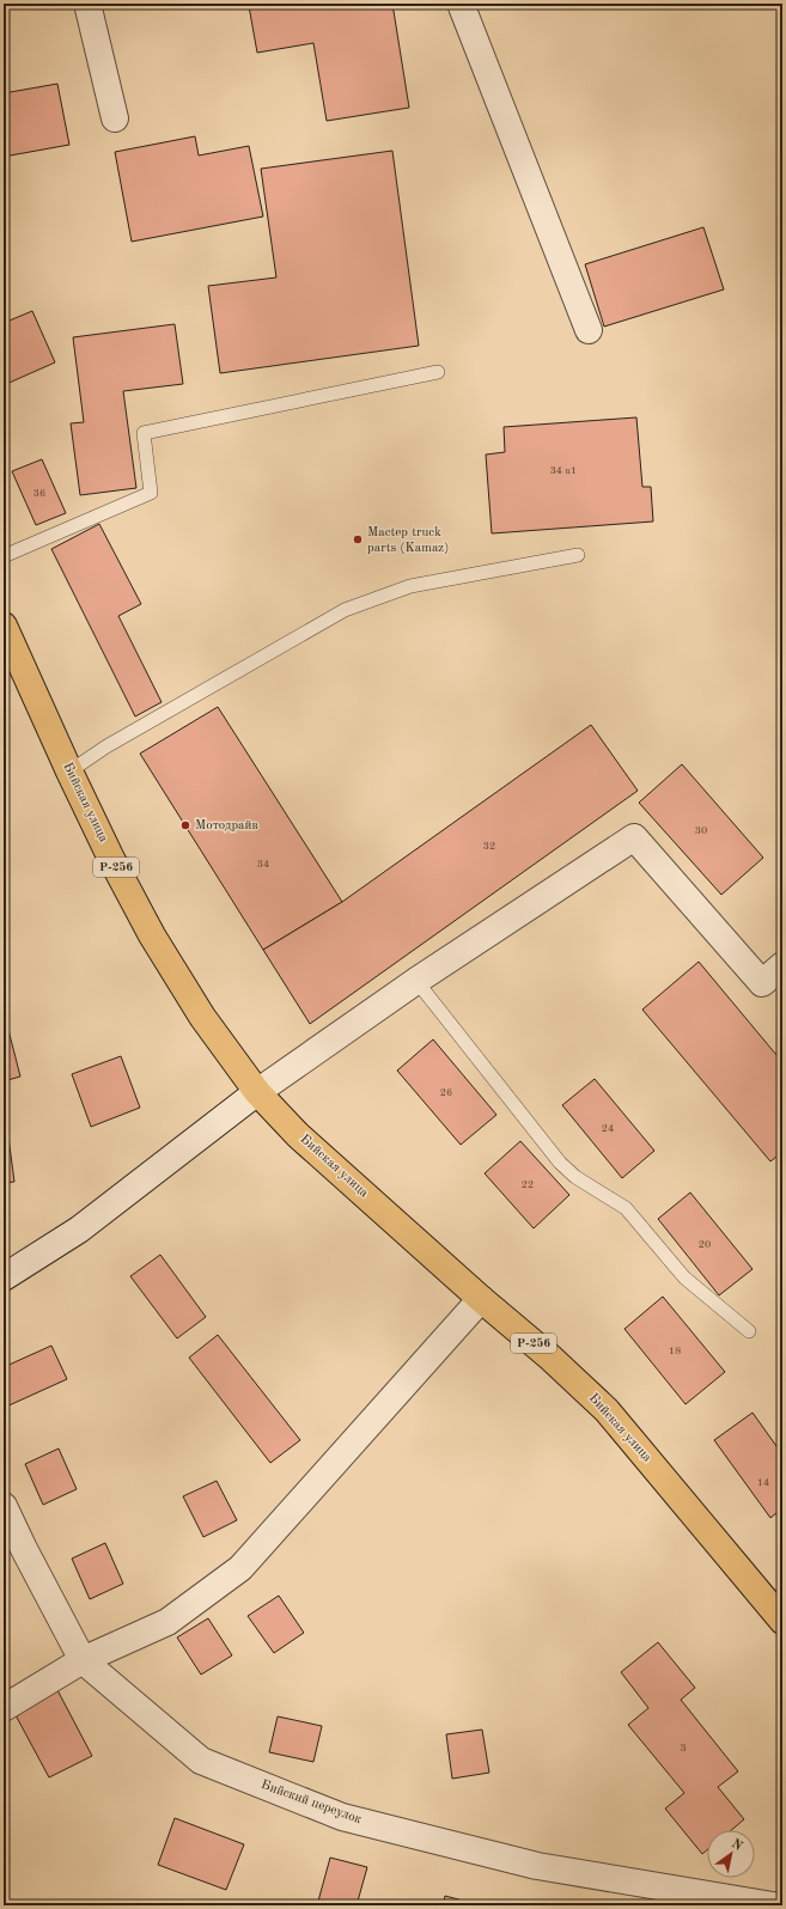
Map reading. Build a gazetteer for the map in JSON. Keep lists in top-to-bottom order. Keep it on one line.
{"streets":{"main road":["Бийская улица","Р-256"],"street":["Бийский переулок"]},"places":["Mactep truck parts (Kamaz)","Мотодрайв"],"house_numbers":["34 к1","36","30","32","34","26","24","22","20","18","14","3"],"north":"top right"}
